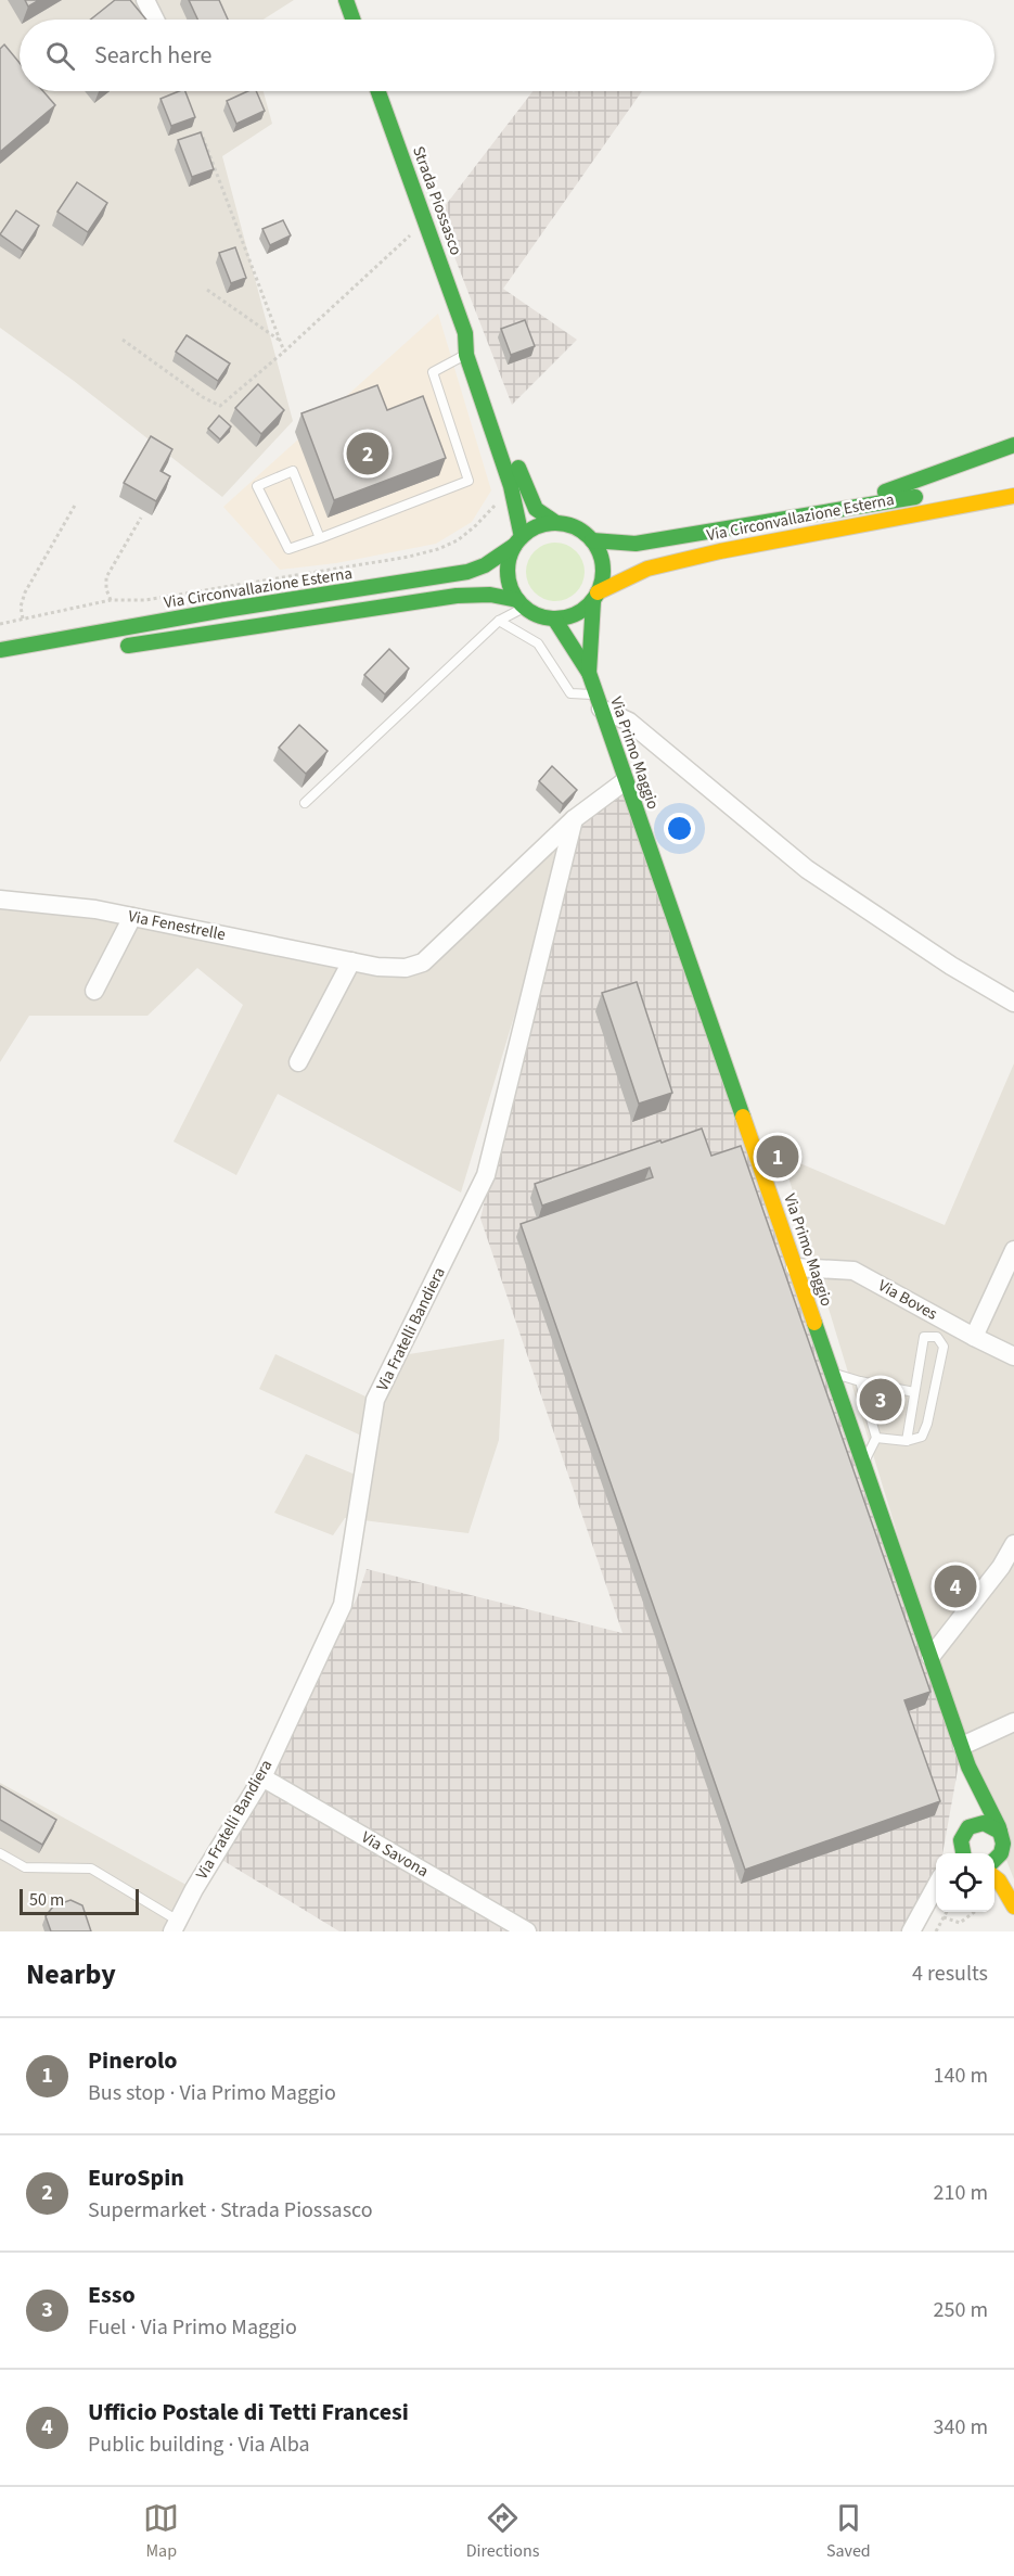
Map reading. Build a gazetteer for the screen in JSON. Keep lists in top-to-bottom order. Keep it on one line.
{"streets":{"main road":["Strada Piossasco","Via Circonvallazione Esterna","Via Primo Maggio"],"street":["Via Fenestrelle","Via Boves","Via Fratelli Bandiera","Via Savona"]},"crossings":[["Strada Piossasco","Via Circonvallazione Esterna"],["Strada Piossasco","Via Primo Maggio"],["Via Circonvallazione Esterna","Via Primo Maggio"],["Via Primo Maggio","Via Fenestrelle"],["Via Primo Maggio","Via Boves"],["Via Fenestrelle","Via Fratelli Bandiera"],["Via Fratelli Bandiera","Via Savona"]],"scale_bar":"50 m","page":{"search":"Search here","pins":["2","1","3","4"],"scale":"50 m","heading":["Nearby","4 results"],"list":[{"mark":"1","name":"Pinerolo","note":"Bus stop · Via Primo Maggio","value":"140 m"},{"mark":"2","name":"EuroSpin","note":"Supermarket · Strada Piossasco","value":"210 m"},{"mark":"3","name":"Esso","note":"Fuel · Via Primo Maggio","value":"250 m"},{"mark":"4","name":"Ufficio Postale di Tetti Francesi","note":"Public building · Via Alba","value":"340 m"}],"nav":["Map","Directions","Saved"]}}
